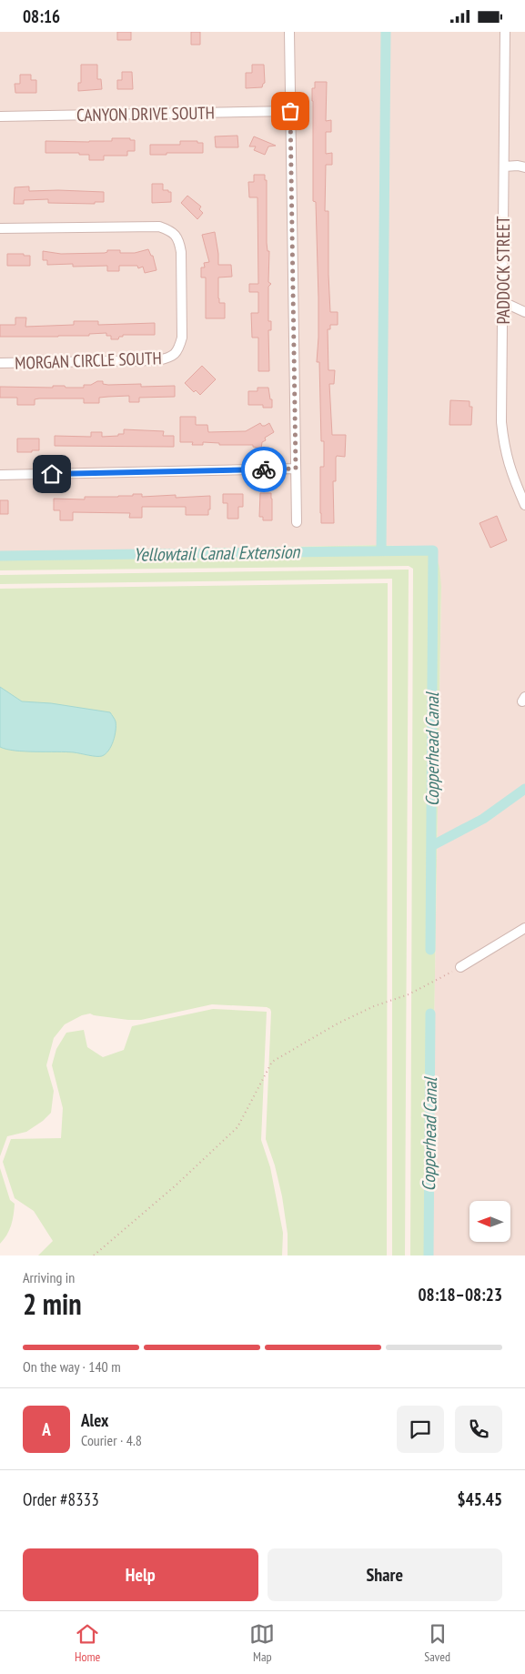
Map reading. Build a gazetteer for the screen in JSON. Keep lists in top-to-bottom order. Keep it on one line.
{"streets":{"street":["CANYON DRIVE SOUTH","PADDOCK STREET","MORGAN CIRCLE SOUTH"]},"water":["Yellowtail Canal Extension","Copperhead Canal"],"north":"left","page":{"status":"08:16","heading":["2 min","Arriving in","08:18–08:23"],"panel":["Alex","Courier · 4.8","Order #8333","$45.45"],"bar":"On the way · 140 m","round":"A","buttons":["Help","Share"],"tabs":["Home","Map","Saved"]}}
